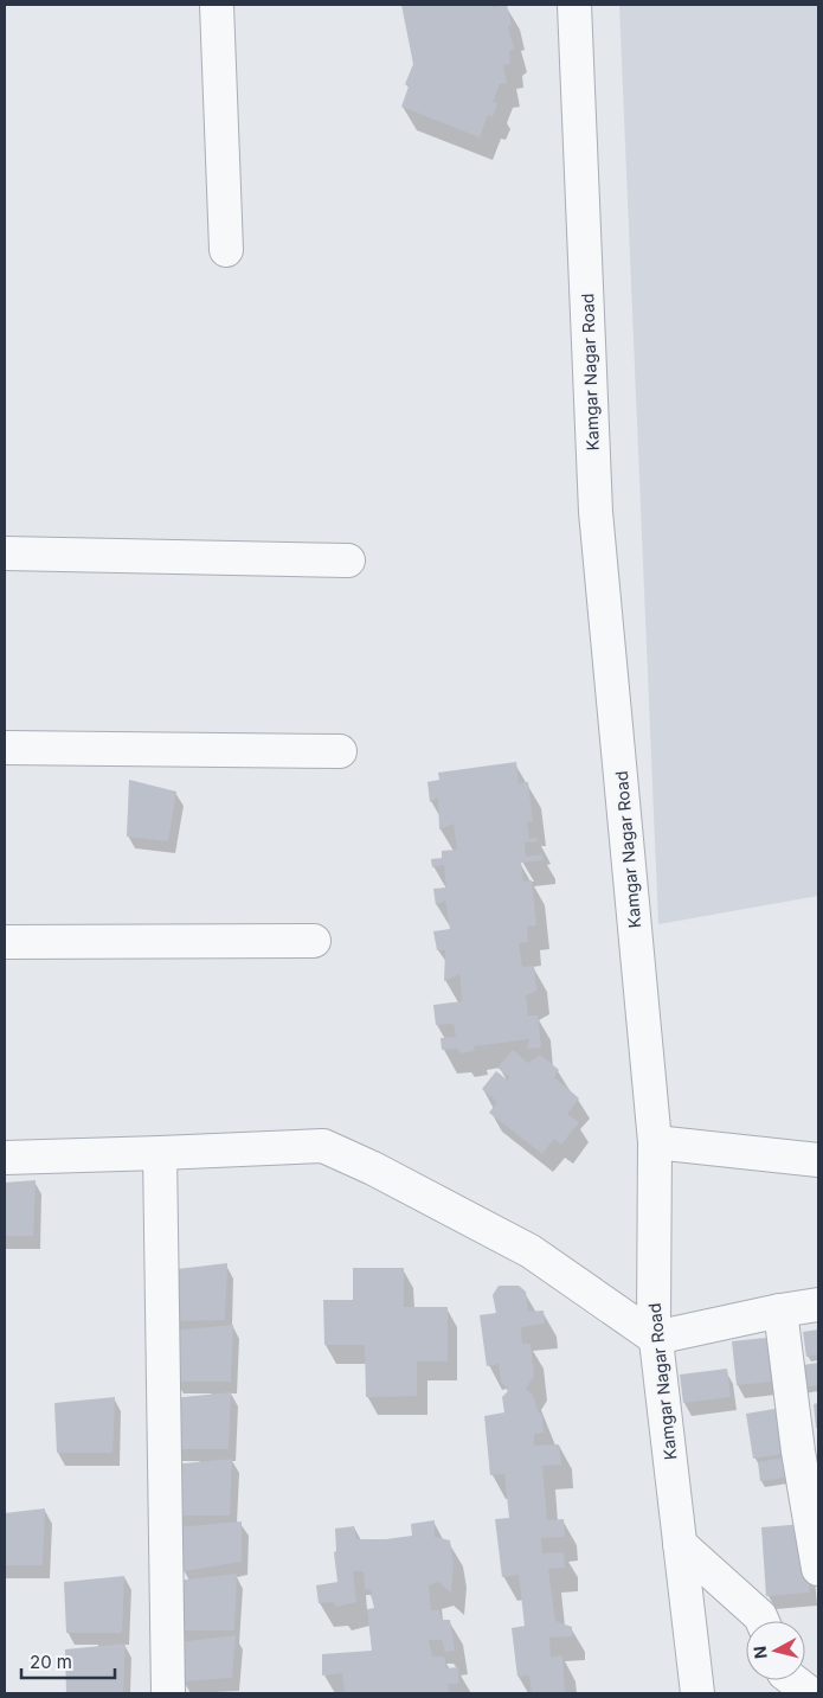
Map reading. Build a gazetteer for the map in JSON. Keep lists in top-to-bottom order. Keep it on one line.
{"streets":{"street":["Kamgar Nagar Road"]},"scale_bar":"20 m","north":"left"}
